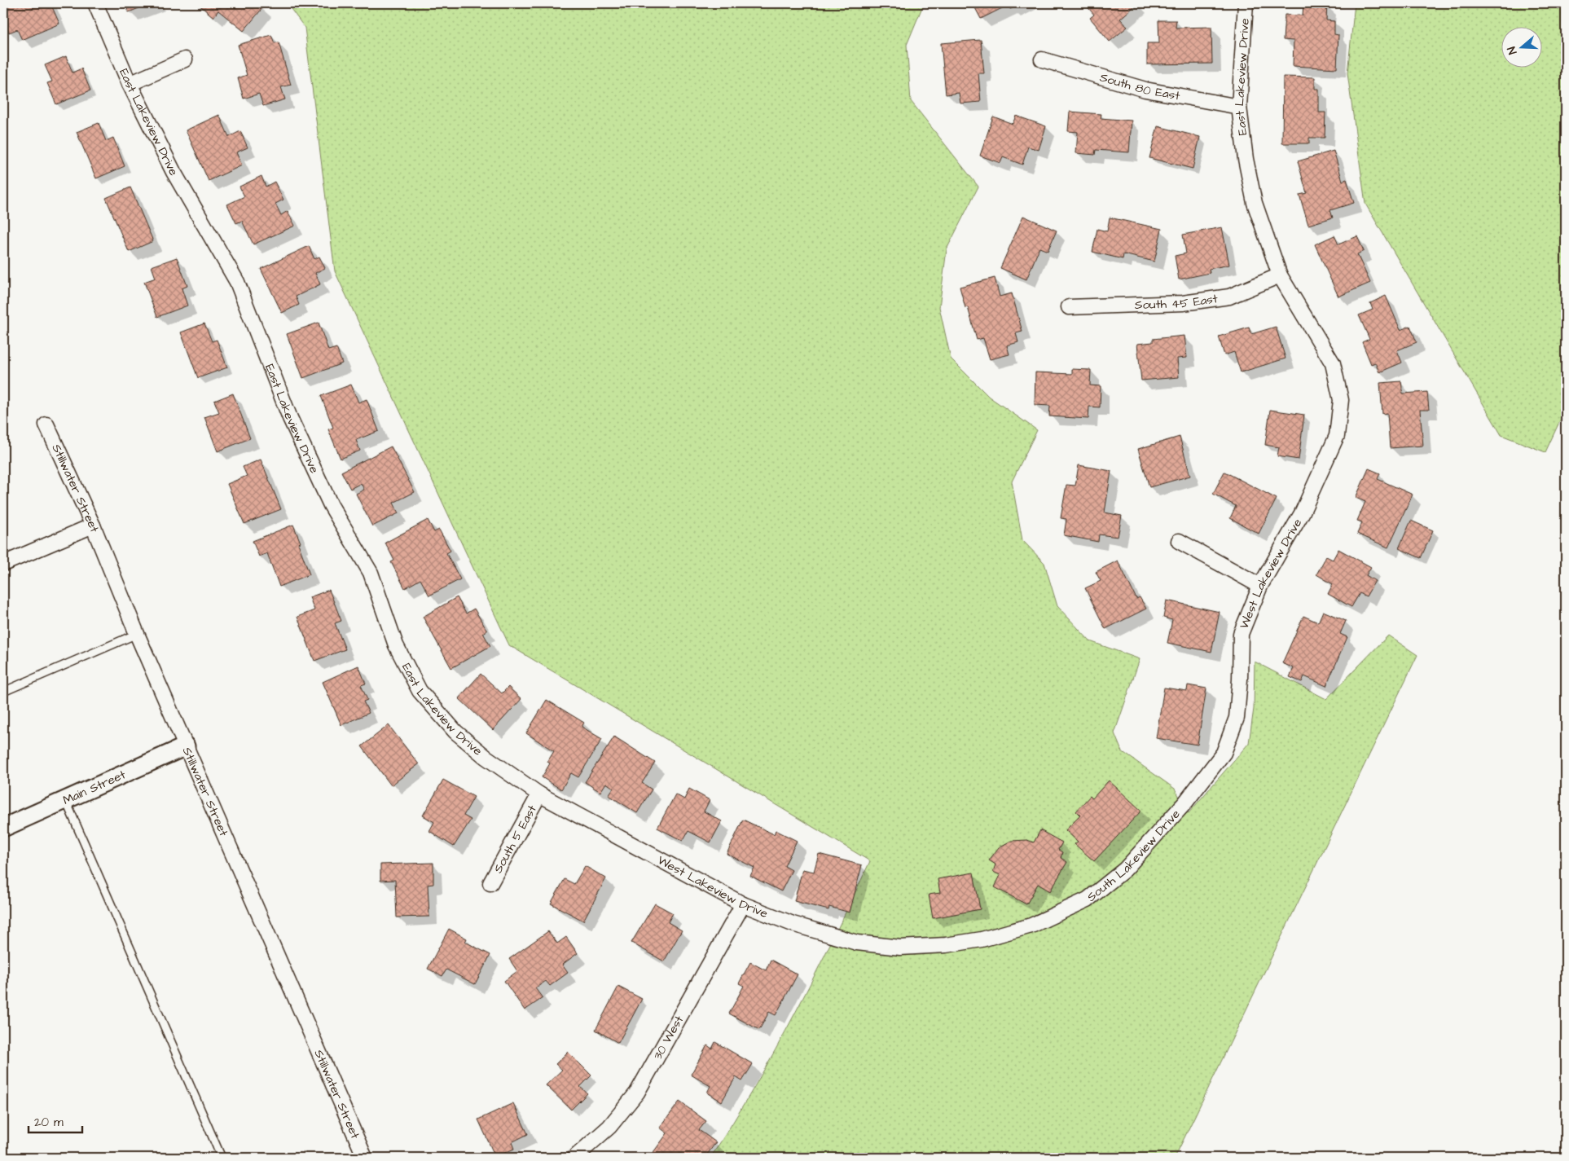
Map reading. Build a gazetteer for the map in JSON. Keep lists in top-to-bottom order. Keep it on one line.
{"streets":{"street":["East Lakeview Drive","South 80 East","South 45 East","Stillwater Street","West Lakeview Drive","Main Street","South 5 East","South Lakeview Drive","30 West"]},"crossings":[["East Lakeview Drive","South 80 East"],["East Lakeview Drive","South 45 East"],["East Lakeview Drive","West Lakeview Drive"],["East Lakeview Drive","South 5 East"],["Stillwater Street","Main Street"],["West Lakeview Drive","South 5 East"],["West Lakeview Drive","South Lakeview Drive"],["West Lakeview Drive","30 West"]],"scale_bar":"20 m","north":"left"}
